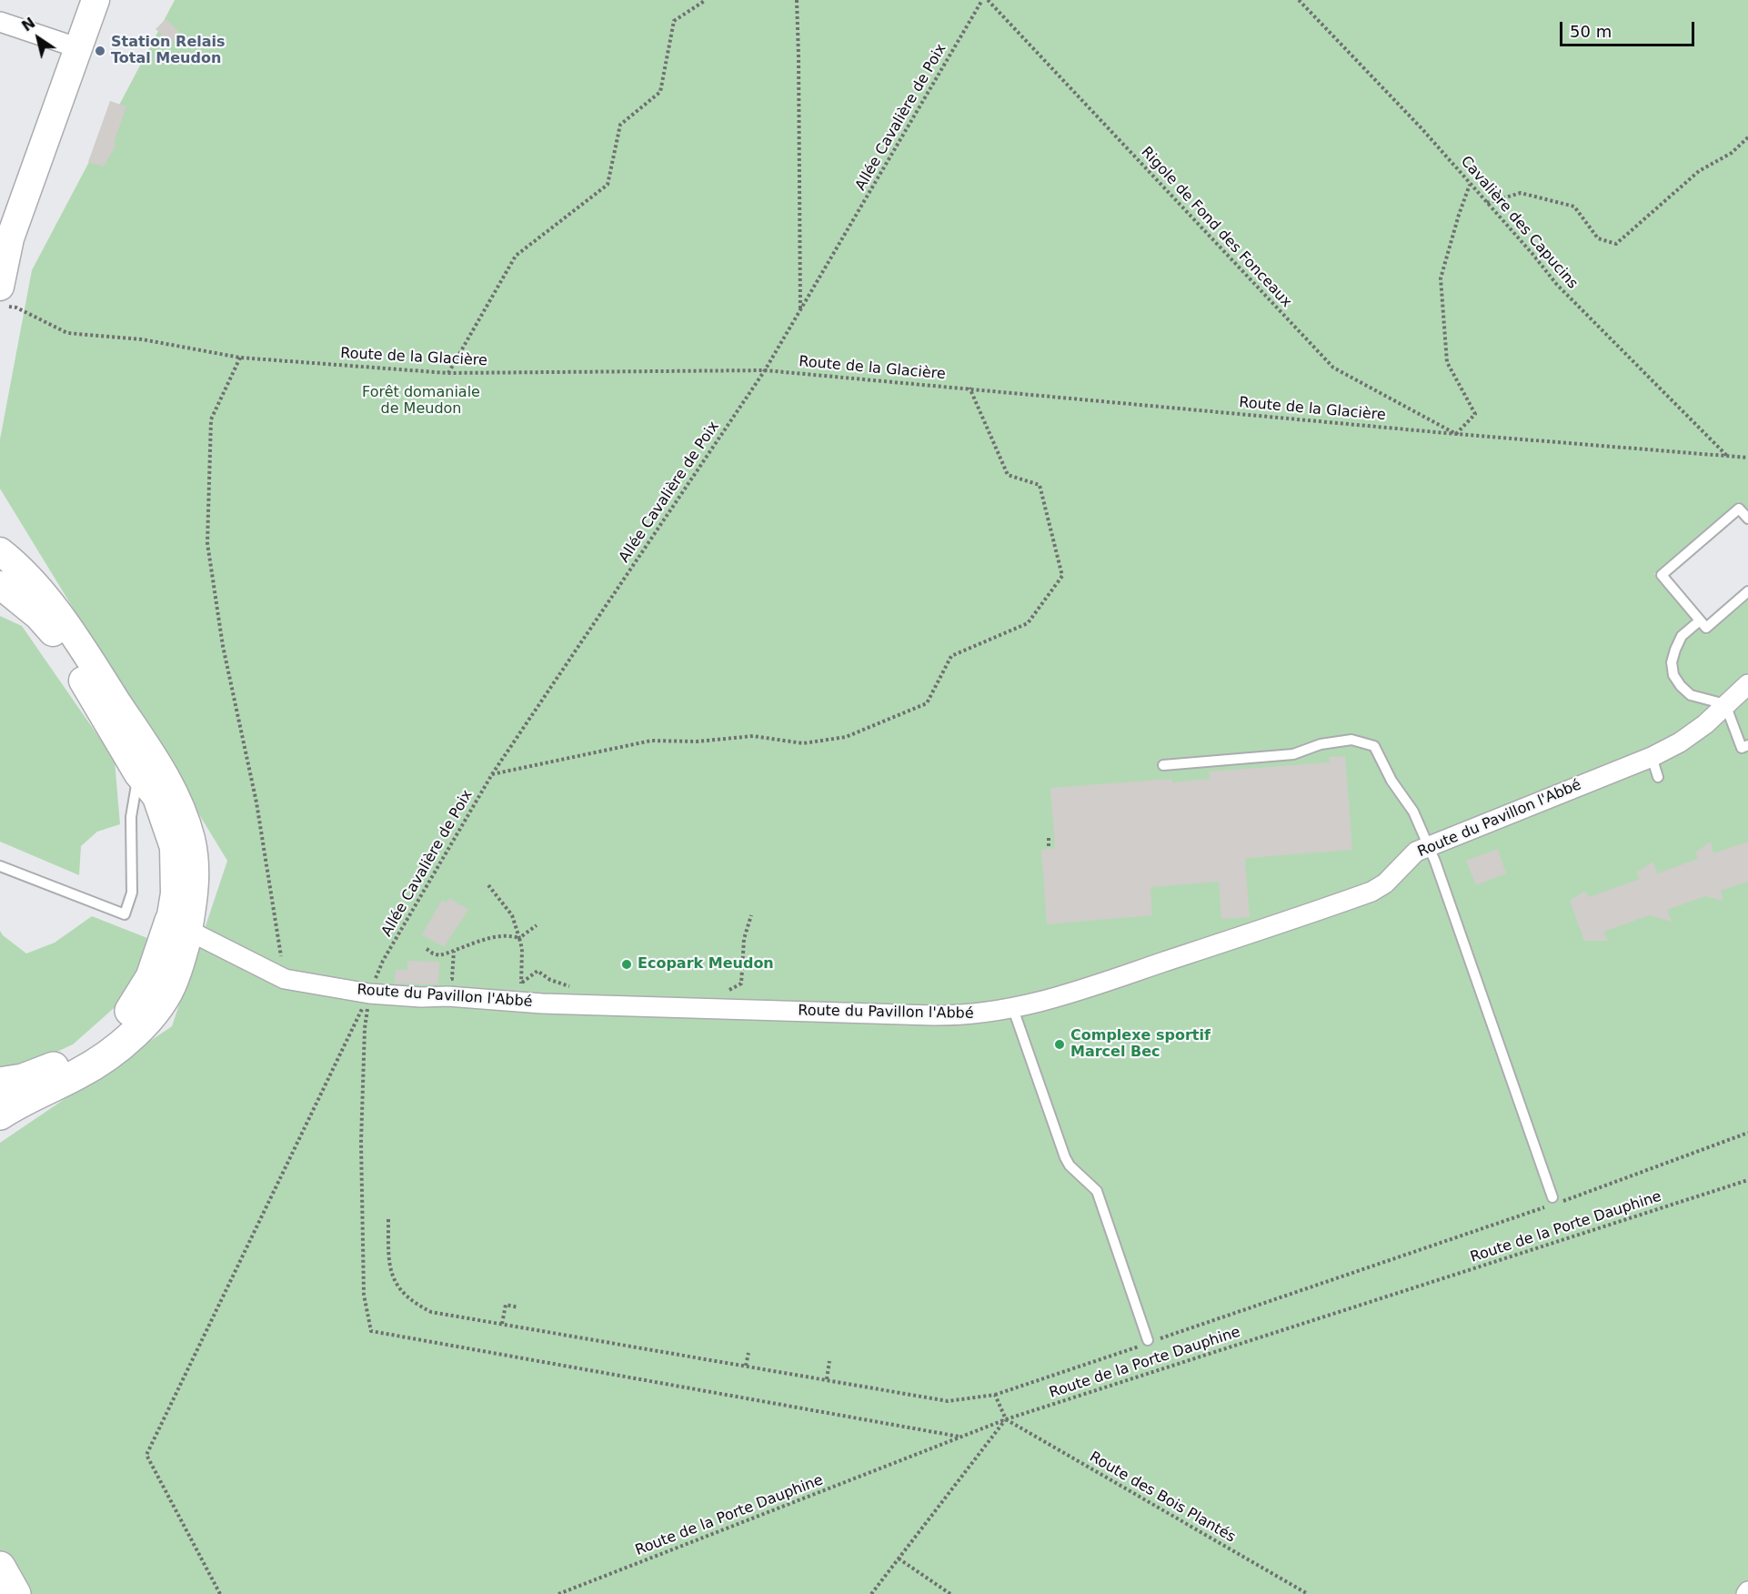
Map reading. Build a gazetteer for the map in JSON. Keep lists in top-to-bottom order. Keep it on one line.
{"streets":{"street":["Route du Pavillon l'Abbé"],"path":["Allée Cavalière de Poix","Cavalière des Capucins","Rigole de Fond des Fonceaux","Route de la Glacière","Route de la Porte Dauphine","Route des Bois Plantés"]},"crossings":[["Allée Cavalière de Poix","Route de la Glacière"],["Allée Cavalière de Poix","Route du Pavillon l'Abbé"],["Cavalière des Capucins","Route de la Glacière"],["Rigole de Fond des Fonceaux","Route de la Glacière"],["Route de la Porte Dauphine","Route des Bois Plantés"]],"parks":["Forêt domaniale de Meudon"],"places":["Station Relais Total Meudon","Ecopark Meudon","Complexe sportif Marcel Bec"],"scale_bar":"50 m","north":"top left"}
